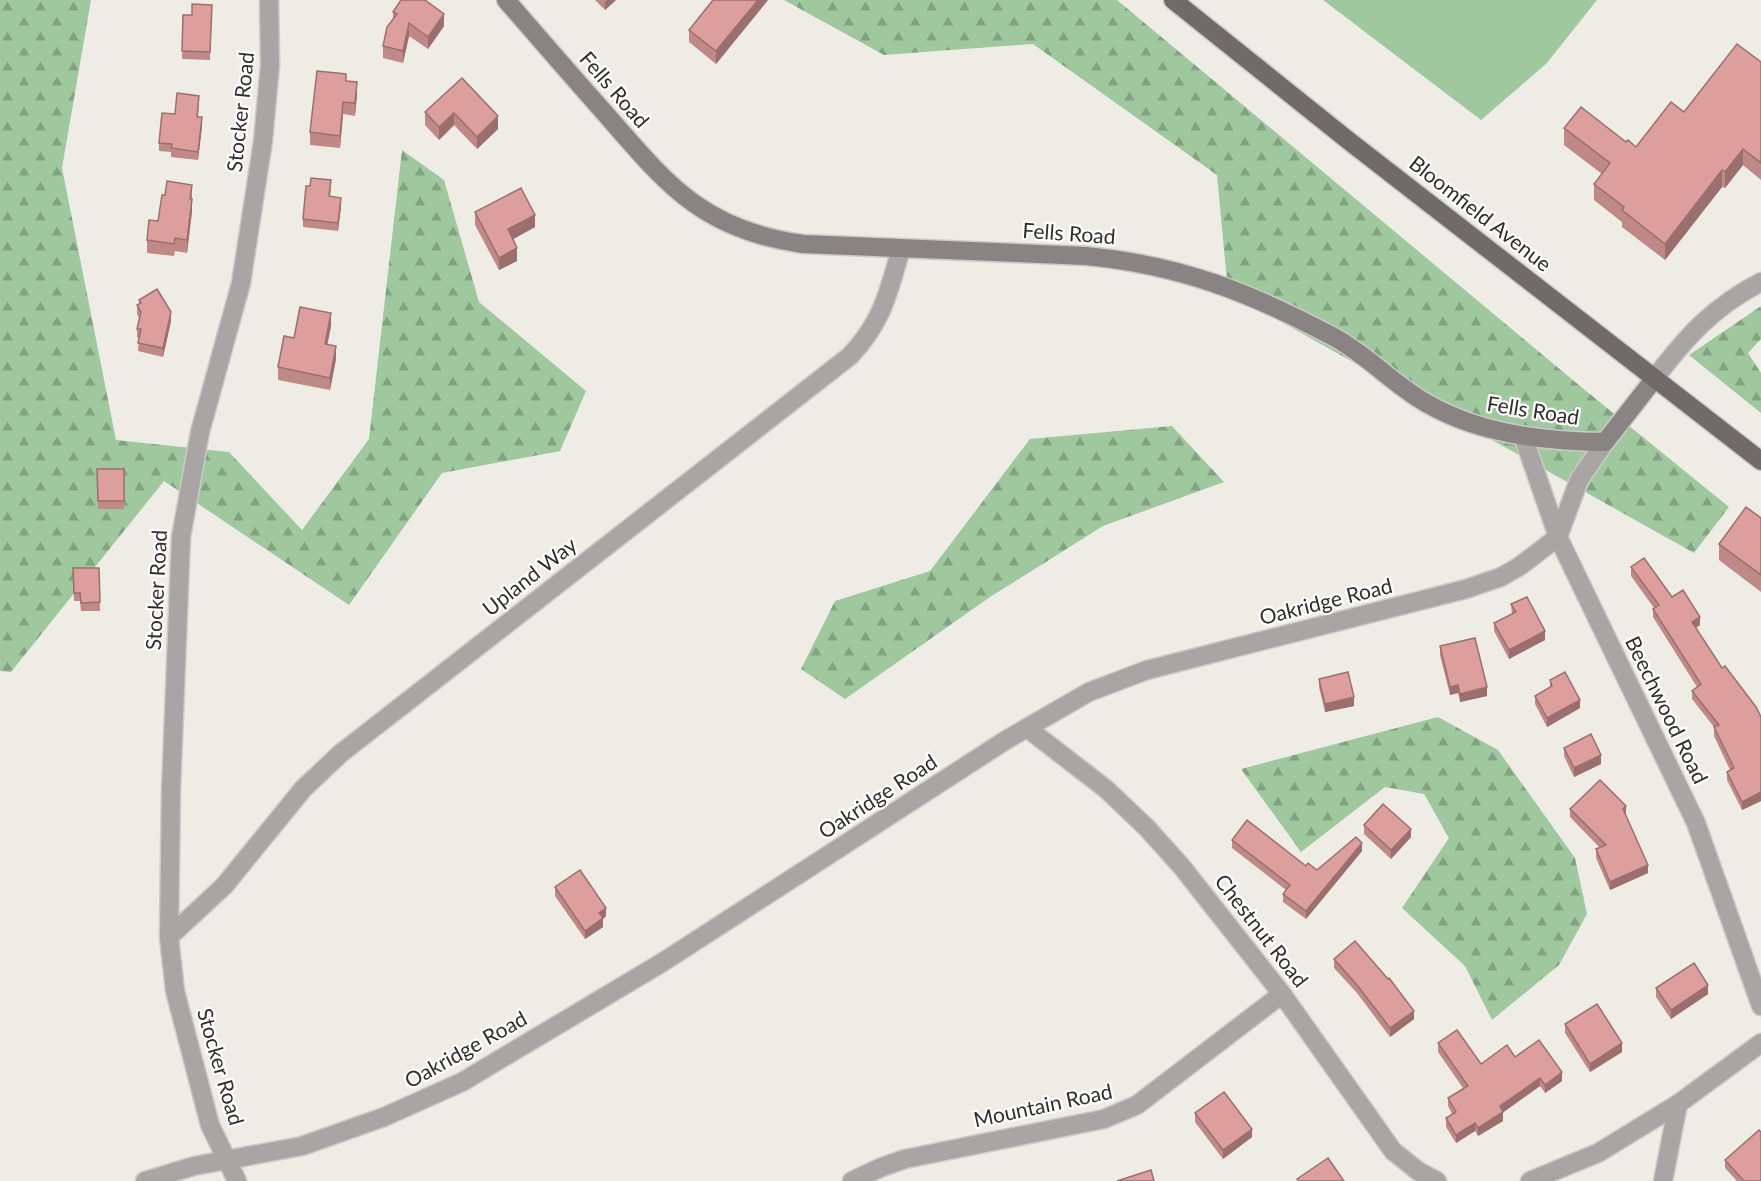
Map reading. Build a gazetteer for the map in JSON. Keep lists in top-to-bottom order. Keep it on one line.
{"streets":{"main road":["Bloomfield Avenue"],"street":["Fells Road","Stocker Road","Upland Way","Oakridge Road","Beechwood Road","Chestnut Road","Mountain Road"]},"crossings":[["Fells Road","Bloomfield Avenue"],["Fells Road","Upland Way"],["Fells Road","Beechwood Road"],["Stocker Road","Upland Way"],["Stocker Road","Oakridge Road"],["Oakridge Road","Beechwood Road"],["Oakridge Road","Chestnut Road"],["Chestnut Road","Mountain Road"]]}
